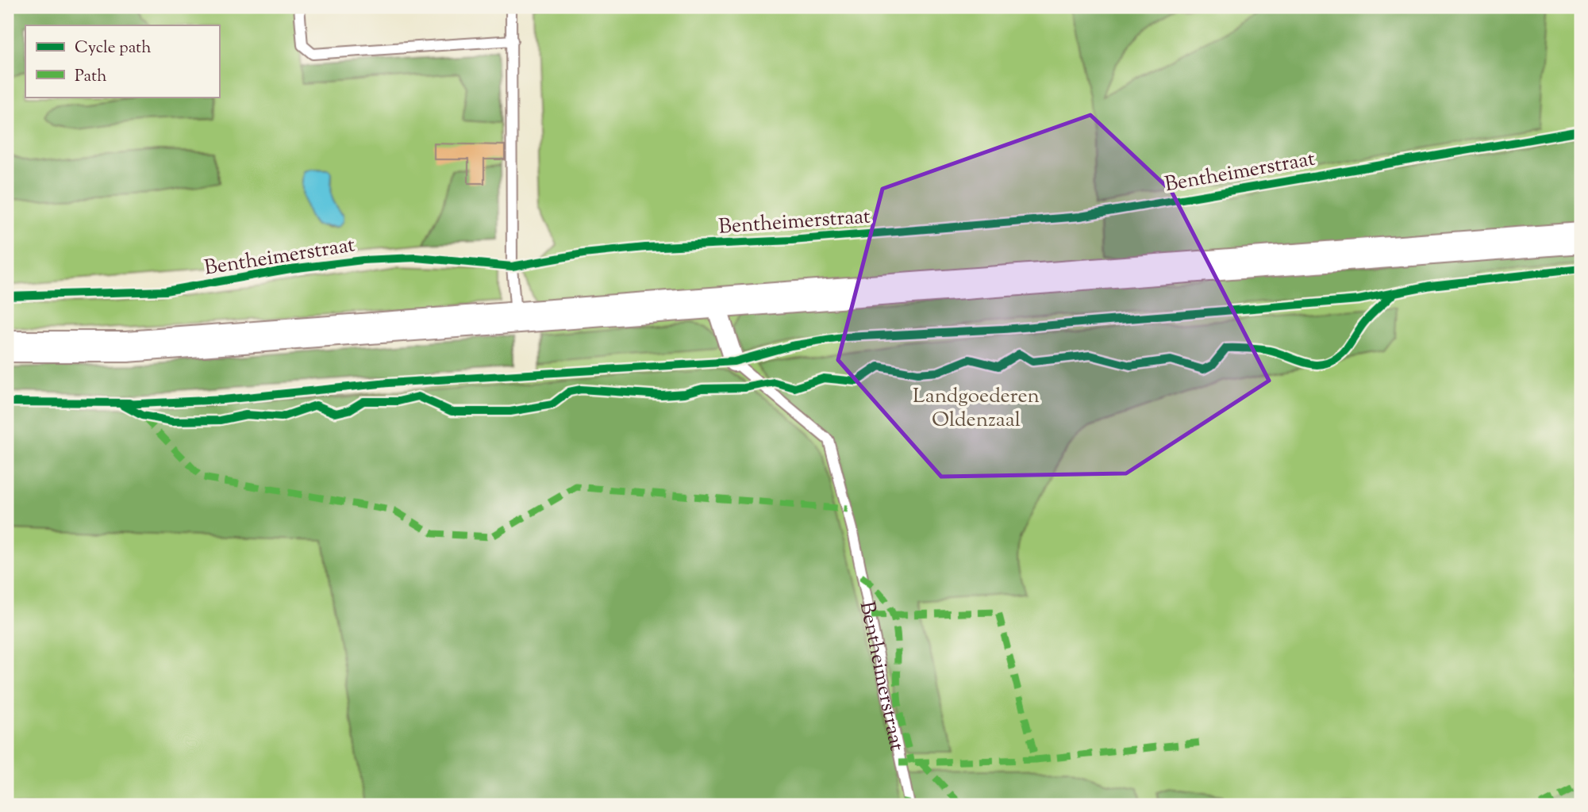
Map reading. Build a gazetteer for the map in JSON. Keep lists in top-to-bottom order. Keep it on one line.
{"streets":{"street":["Bentheimerstraat"]},"parks":["Landgoederen Oldenzaal"],"legend":["Cycle path","Path"]}
